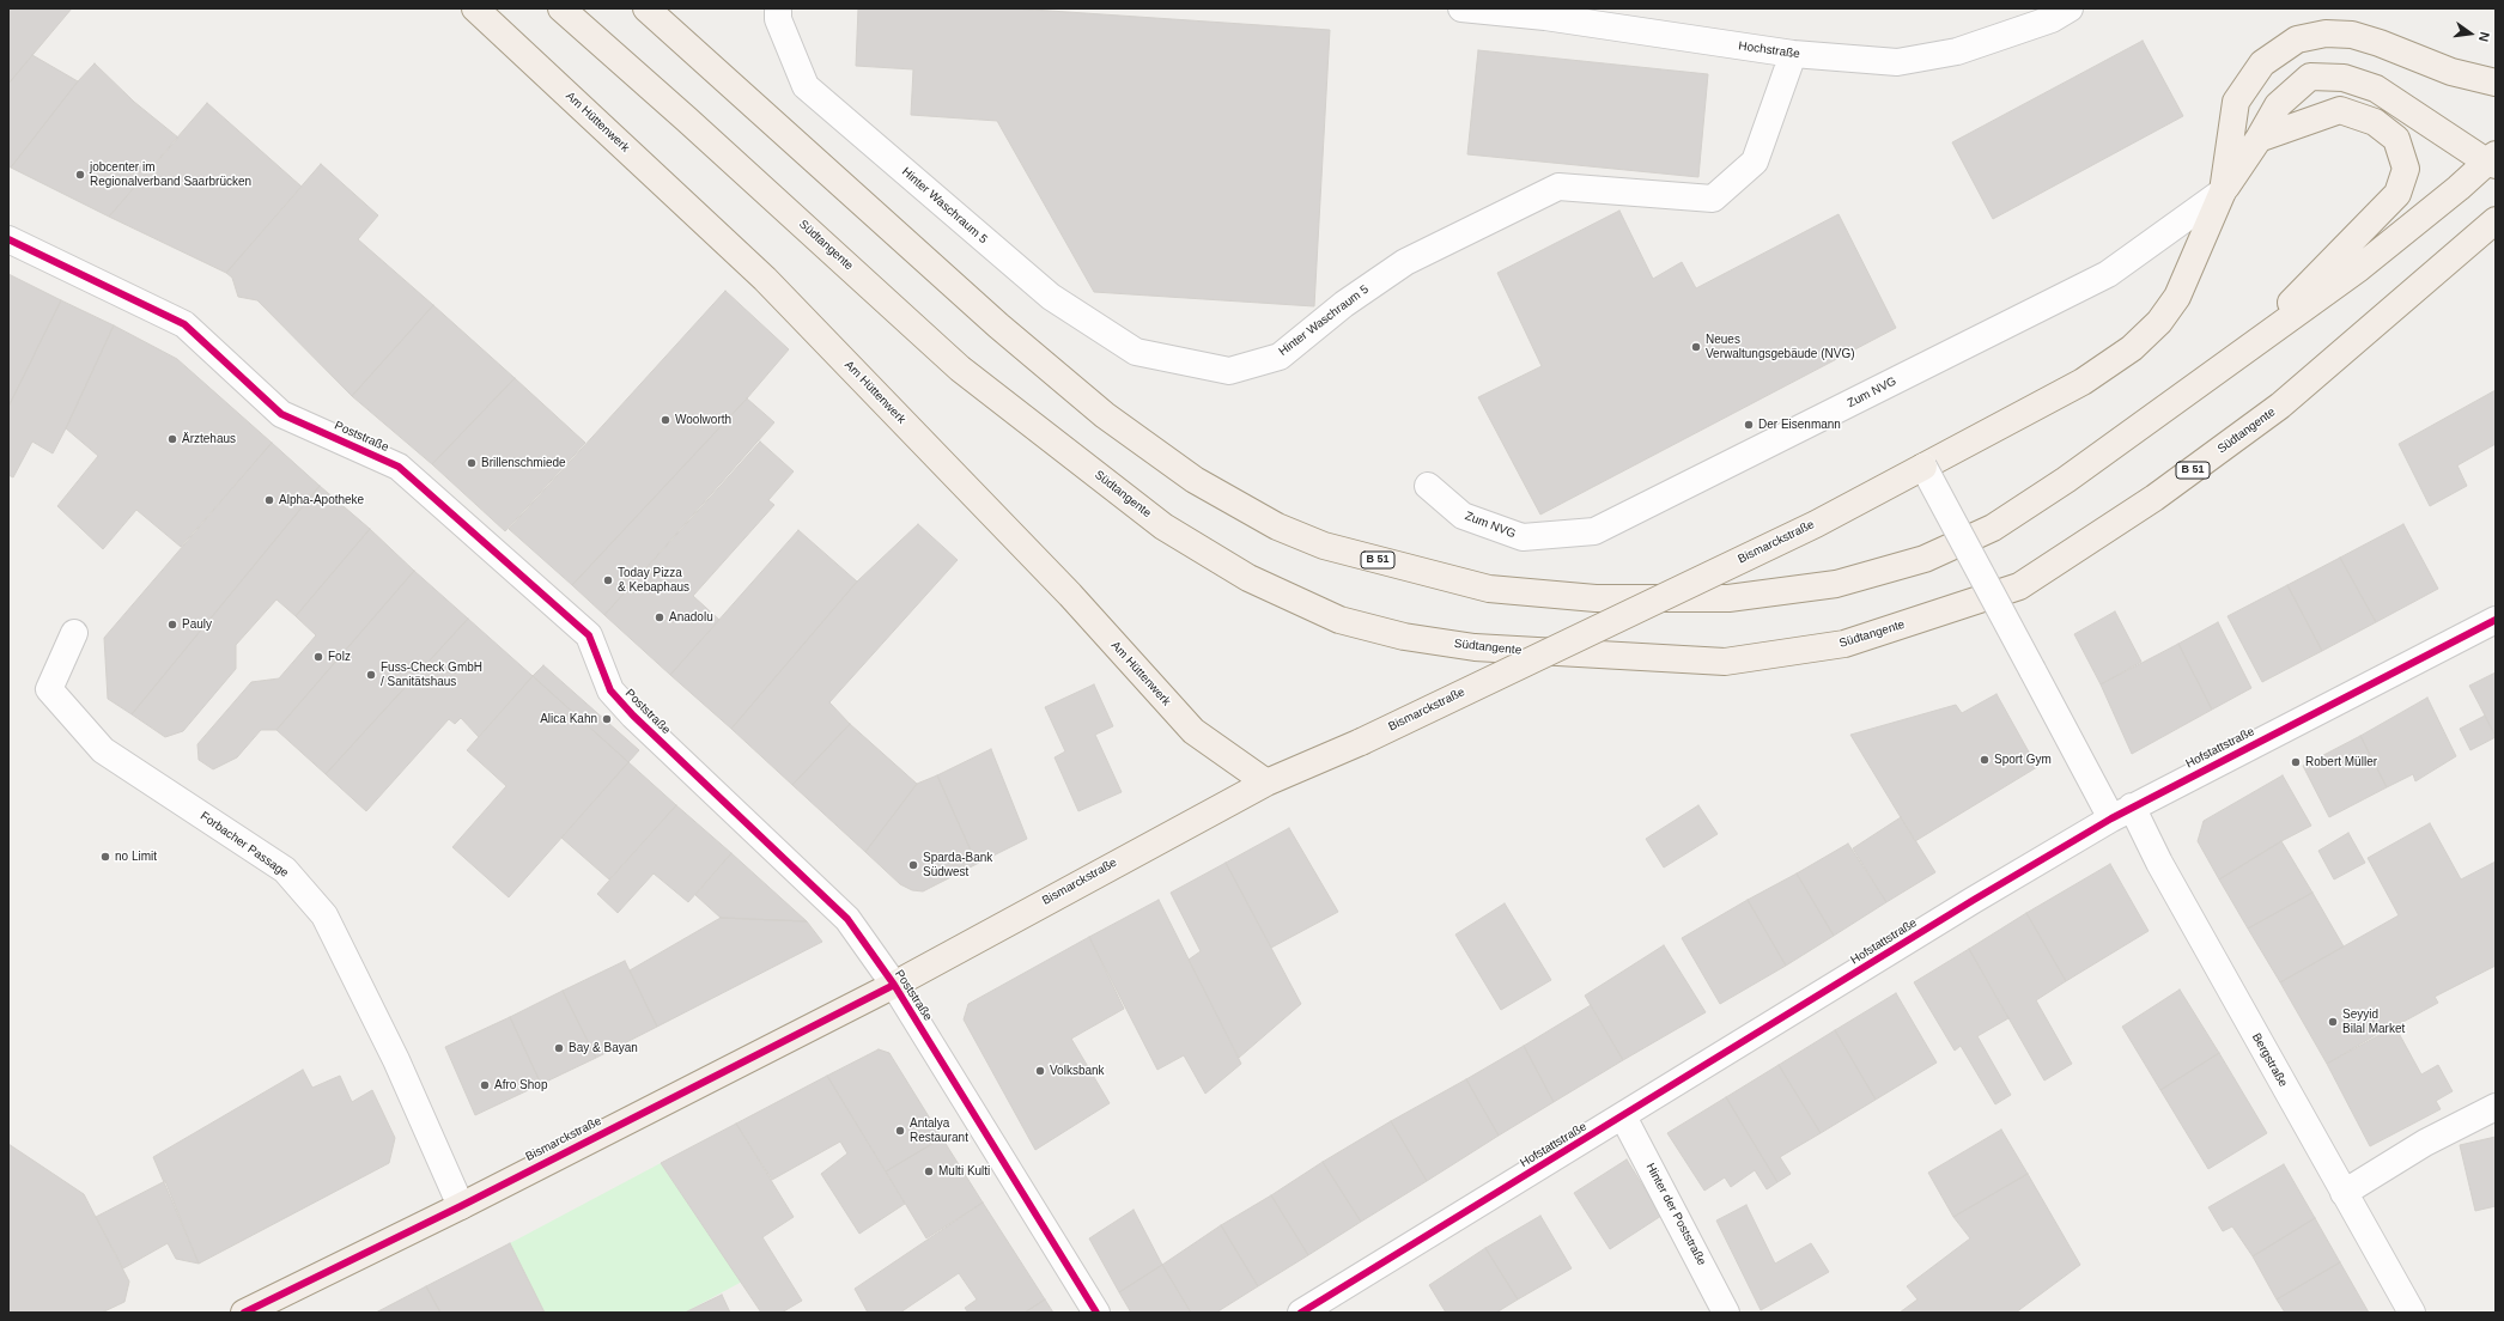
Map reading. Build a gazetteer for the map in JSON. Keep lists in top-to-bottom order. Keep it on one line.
{"streets":{"main road":["Am Hüttenwerk","Südtangente","B 51","Bismarckstraße"],"street":["Hochstraße","Hinter Waschraum 5","Zum NVG","Poststraße","Hofstattstraße","Forbacher Passage","Bergstraße","Hinter der Poststraße"]},"crossings":[["Hochstraße","Hinter Waschraum 5"],["Am Hüttenwerk","Bismarckstraße"],["Zum NVG","Bismarckstraße"],["Poststraße","Bismarckstraße"],["Bismarckstraße","Forbacher Passage"],["Bismarckstraße","Bergstraße"],["Hofstattstraße","Bergstraße"],["Hofstattstraße","Hinter der Poststraße"]],"places":["jobcenter im Regionalverband Saarbrücken","Neues Verwaltungsgebäude (NVG)","Woolworth","Der Eisenmann","Ärztehaus","Brillenschmiede","Alpha-Apotheke","Today Pizza & Kebaphaus","Anadolu","Pauly","Folz","Fuss-Check GmbH / Sanitätshaus","Alica Kahn","Sport Gym","Robert Müller","no Limit","Sparda-Bank Südwest","Seyyid Bilal Market","Bay & Bayan","Volksbank","Afro Shop","Antalya Restaurant","Multi Kulti"],"north":"right"}
